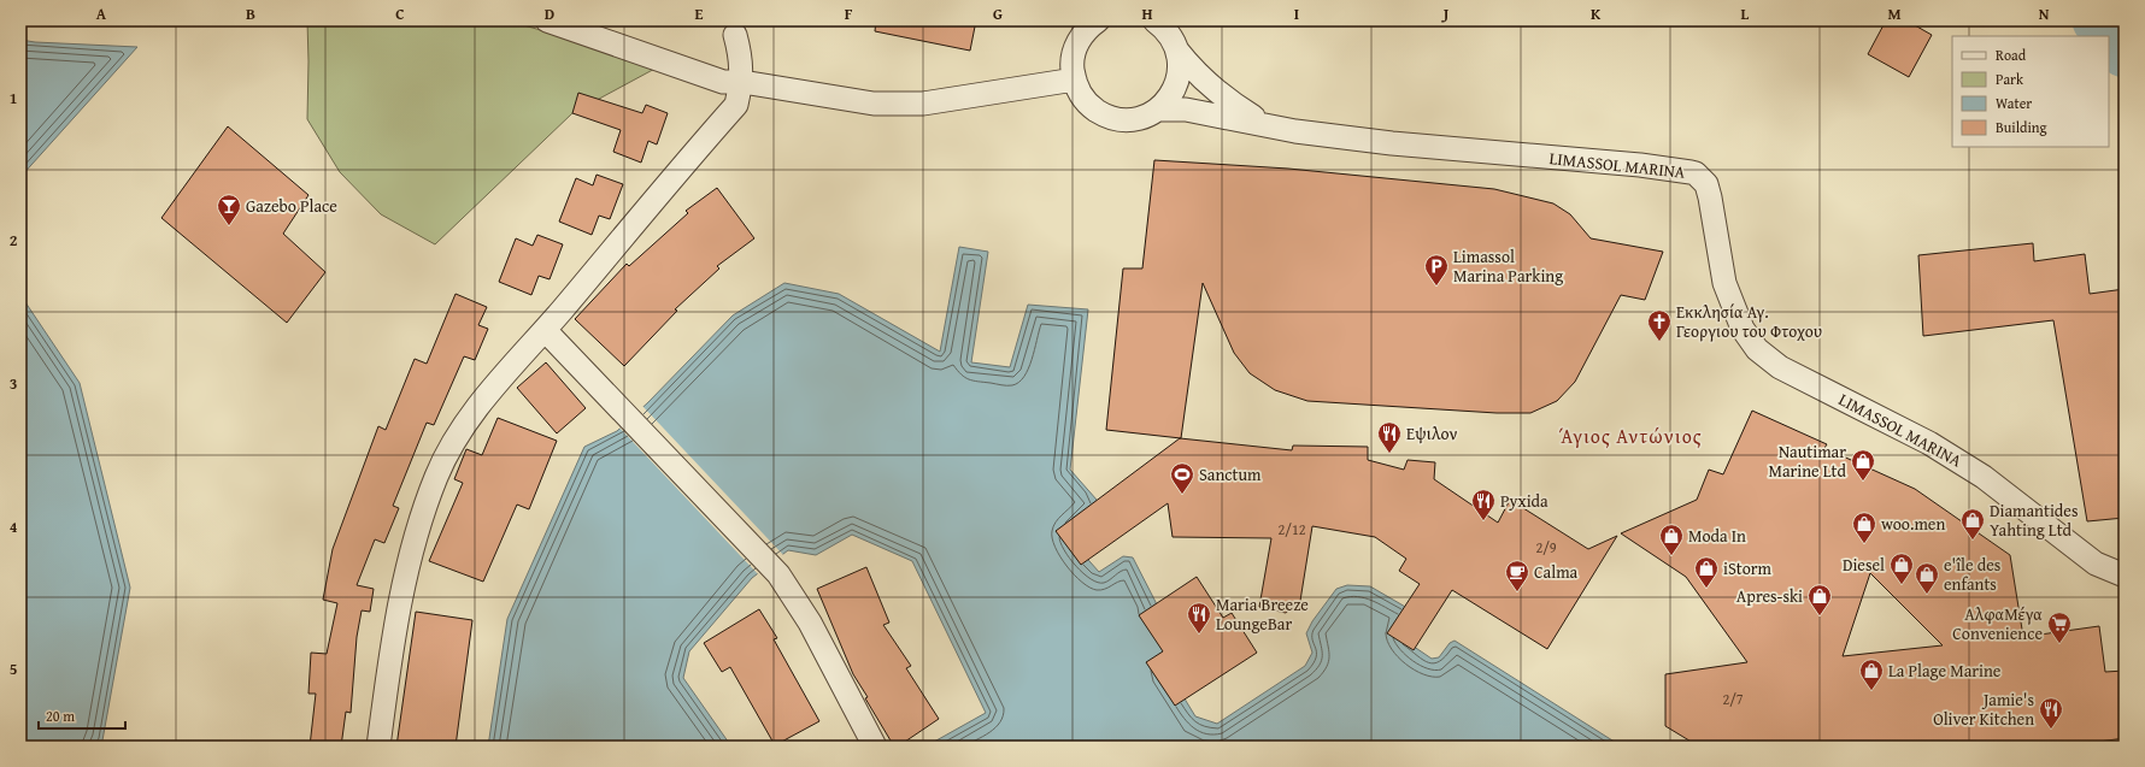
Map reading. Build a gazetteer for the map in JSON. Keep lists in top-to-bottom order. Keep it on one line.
{"streets":{"street":["LIMASSOL MARINA"]},"districts":["Άγιος Αντώνιος"],"places":{"bar":["Gazebo Place"],"parking":["Limassol Marina Parking"],"church":["Εκκλησία Αγ. Γεοργιου του Φτοχου"],"restaurant":["Εψιλον","Pyxida","Maria Breeze LoungeBar","Jamie's Oliver Kitchen"],"shop":["Nautimar Marine Ltd","Diamantides Yahting Ltd","woo.men","Moda In","Diesel","iStorm","e'île des enfants","Apres-ski","La Plage Marine"],"sports":["Sanctum"],"cafe":["Calma"],"supermarket":["ΑλφαMέγα Convenience"]},"house_numbers":["2/12","2/9","2/7"],"legend":["Road","Park","Water","Building"],"scale_bar":"20 m","grid":{"columns":["A","B","C","D","E","F","G","H","I","J","K","L","M","N"],"rows":["1","2","3","4","5"]}}
